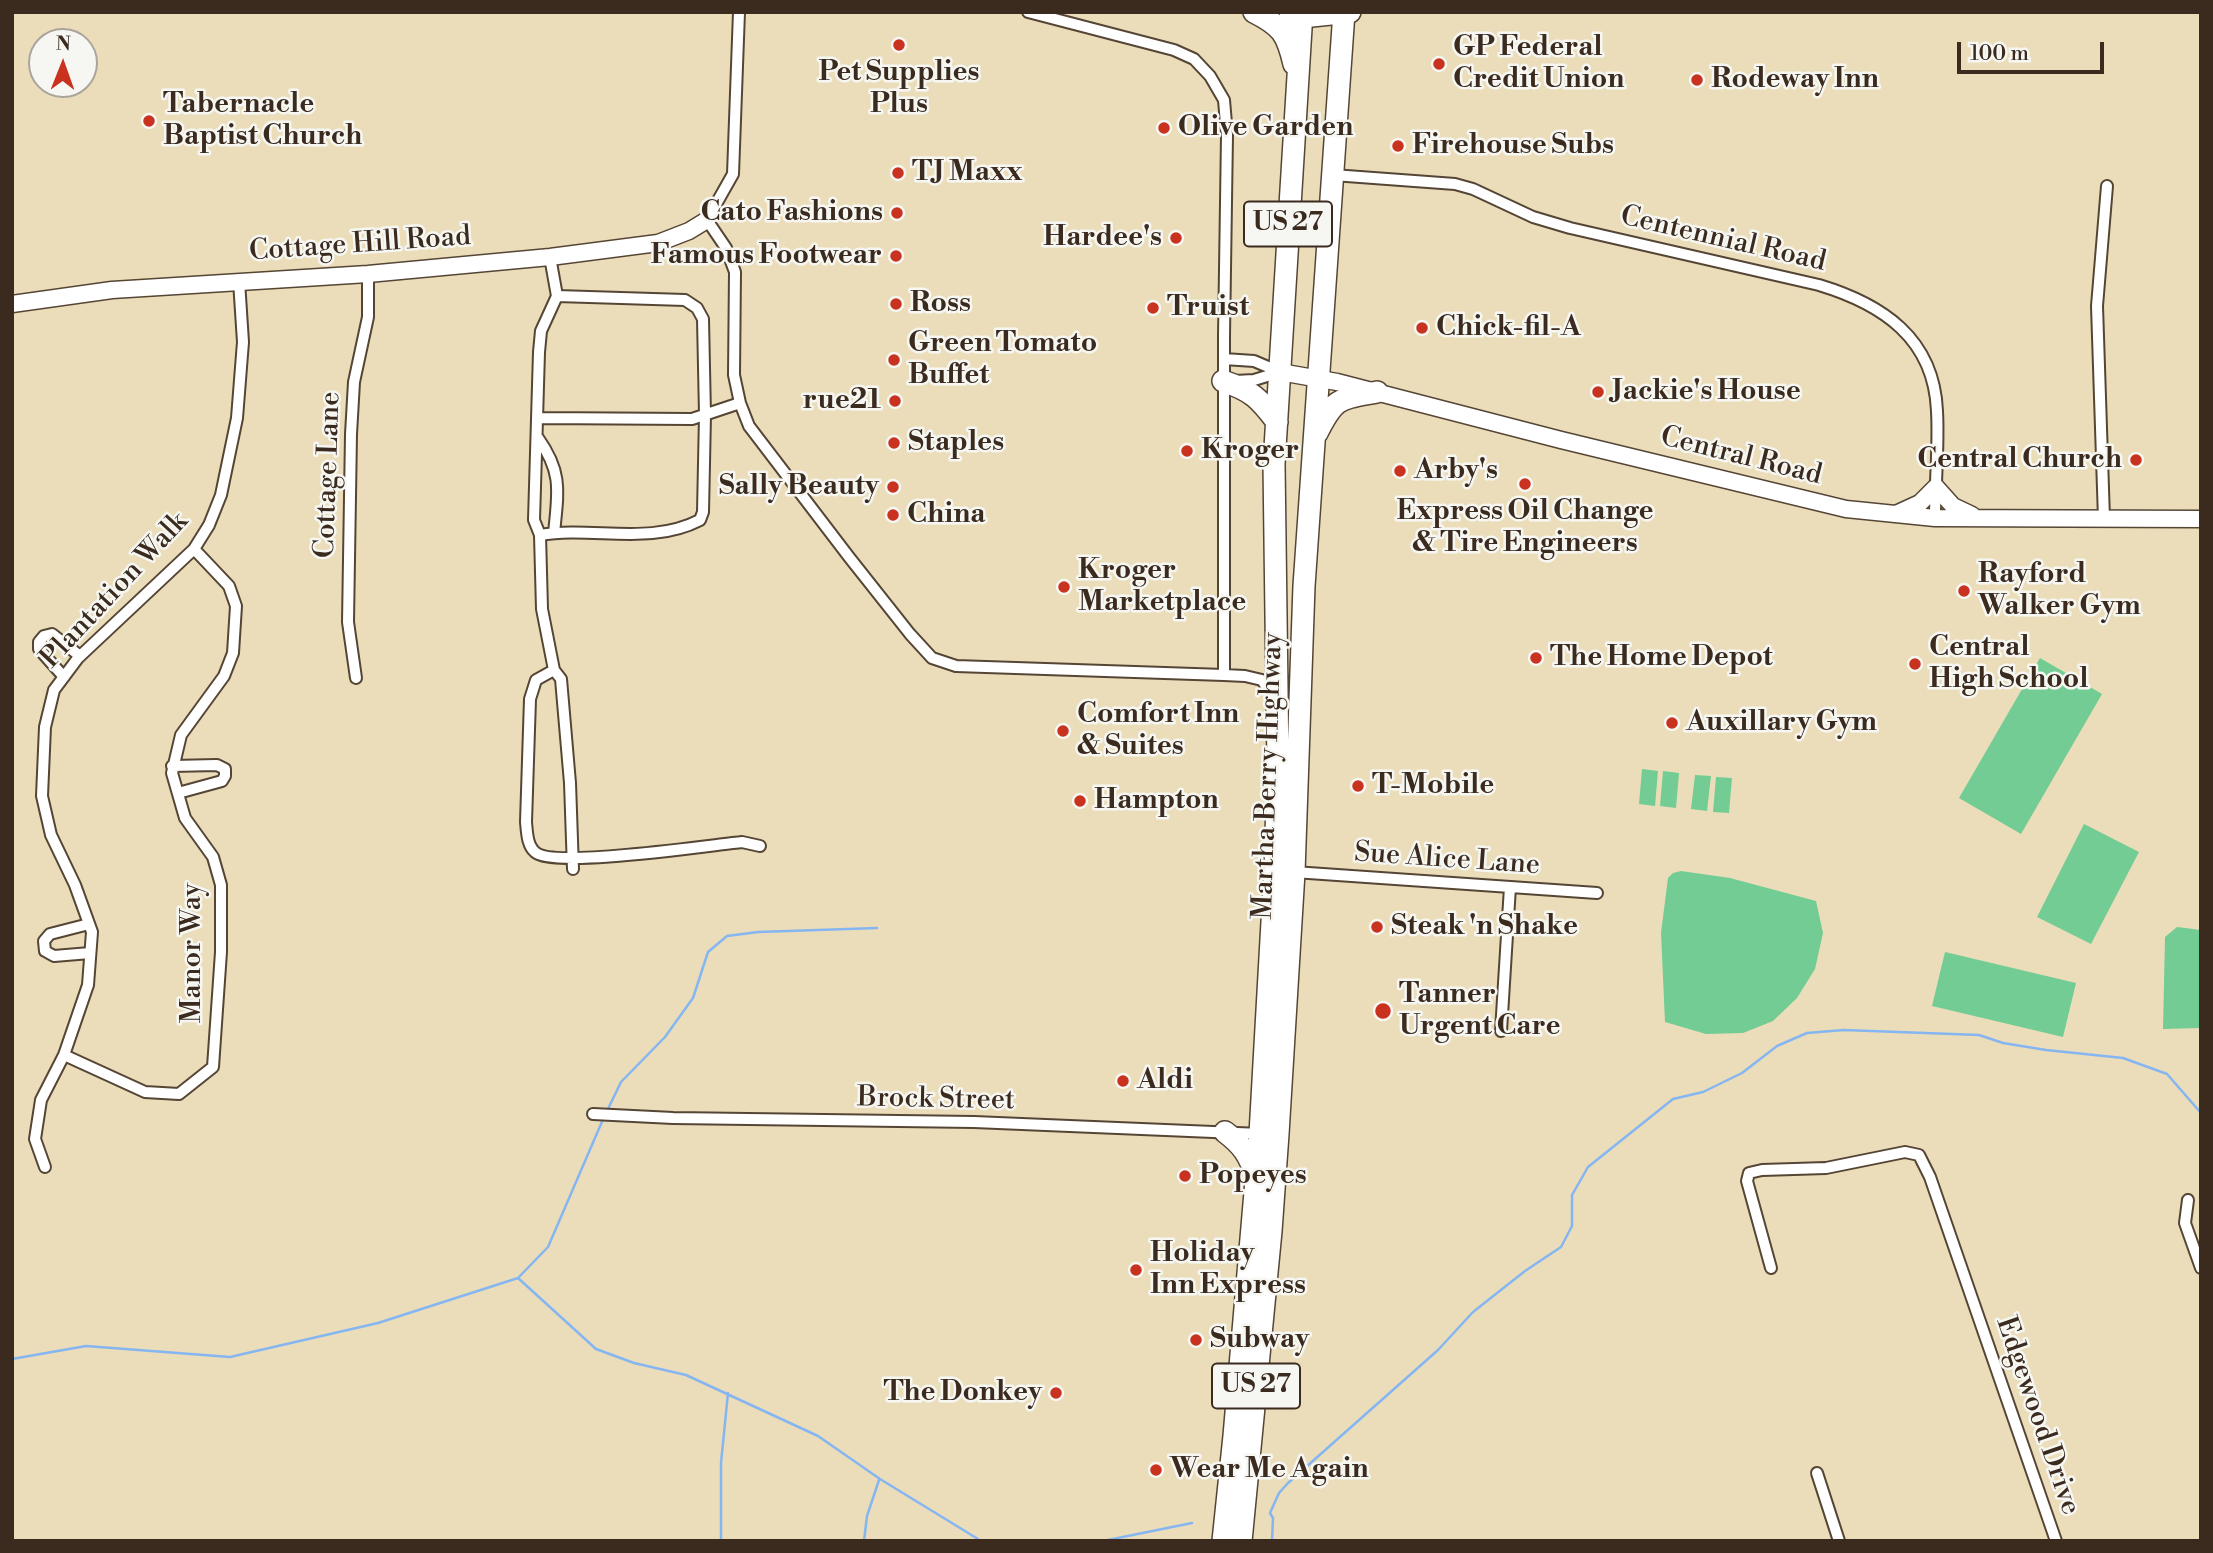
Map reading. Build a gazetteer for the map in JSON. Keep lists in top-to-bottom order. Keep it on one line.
{"streets":{"highway":["US 27","Martha Berry Highway"],"street":["Centennial Road","Cottage Hill Road","Central Road","Cottage Lane","Plantation Walk","Sue Alice Lane","Manor Way","Brock Street","Edgewood Drive"]},"crossings":[["Centennial Road","Central Road"],["Centennial Road","Martha Berry Highway"],["Cottage Hill Road","Cottage Lane"],["Cottage Hill Road","Plantation Walk"],["Central Road","Martha Berry Highway"],["Plantation Walk","Manor Way"],["Martha Berry Highway","Sue Alice Lane"],["Martha Berry Highway","Brock Street"]],"places":["Pet Supplies Plus","GP Federal Credit Union","Rodeway Inn","Tabernacle Baptist Church","Olive Garden","Firehouse Subs","TJ Maxx","Cato Fashions","Hardee's","Famous Footwear","Ross","Truist","Chick-fil-A","Green Tomato Buffet","Jackie's House","rue21","Staples","Kroger","Central Church","Arby's","Express Oil Change & Tire Engineers","Sally Beauty","China","Kroger Marketplace","Rayford Walker Gym","The Home Depot","Central High School","Auxillary Gym","Comfort Inn & Suites","T-Mobile","Hampton","Steak 'n Shake","Tanner Urgent Care","Aldi","Popeyes","Holiday Inn Express","Subway","The Donkey","Wear Me Again"],"scale_bar":"100 m","north":"top"}
